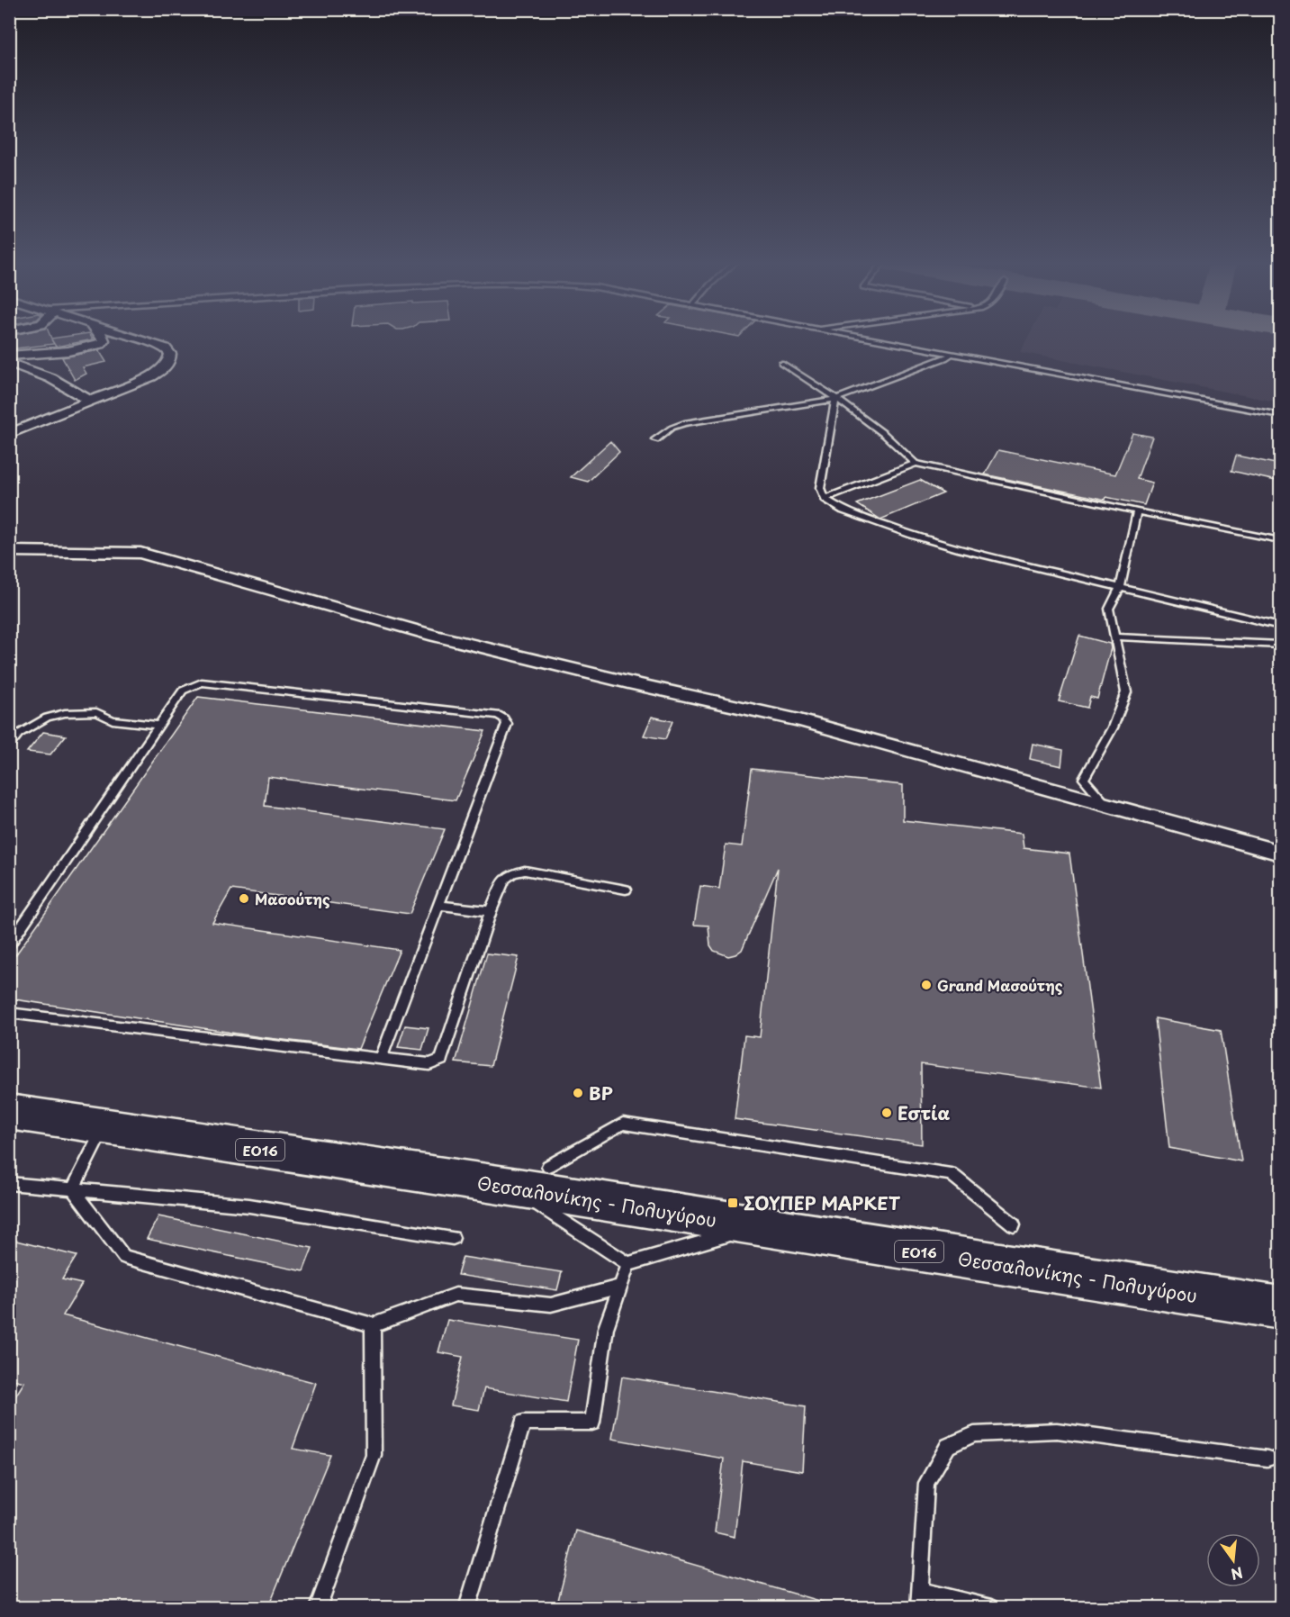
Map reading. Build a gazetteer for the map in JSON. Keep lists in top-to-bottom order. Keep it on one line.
{"streets":{"main road":["ΕΟ16","Θεσσαλονίκης - Πολυγύρου"]},"places":{"other":["Μασούτης","Grand Μασούτης","BP","Εστία"],"transit":["ΣΟΥΠΕΡ ΜΑΡΚΕΤ"]},"north":"bottom"}
